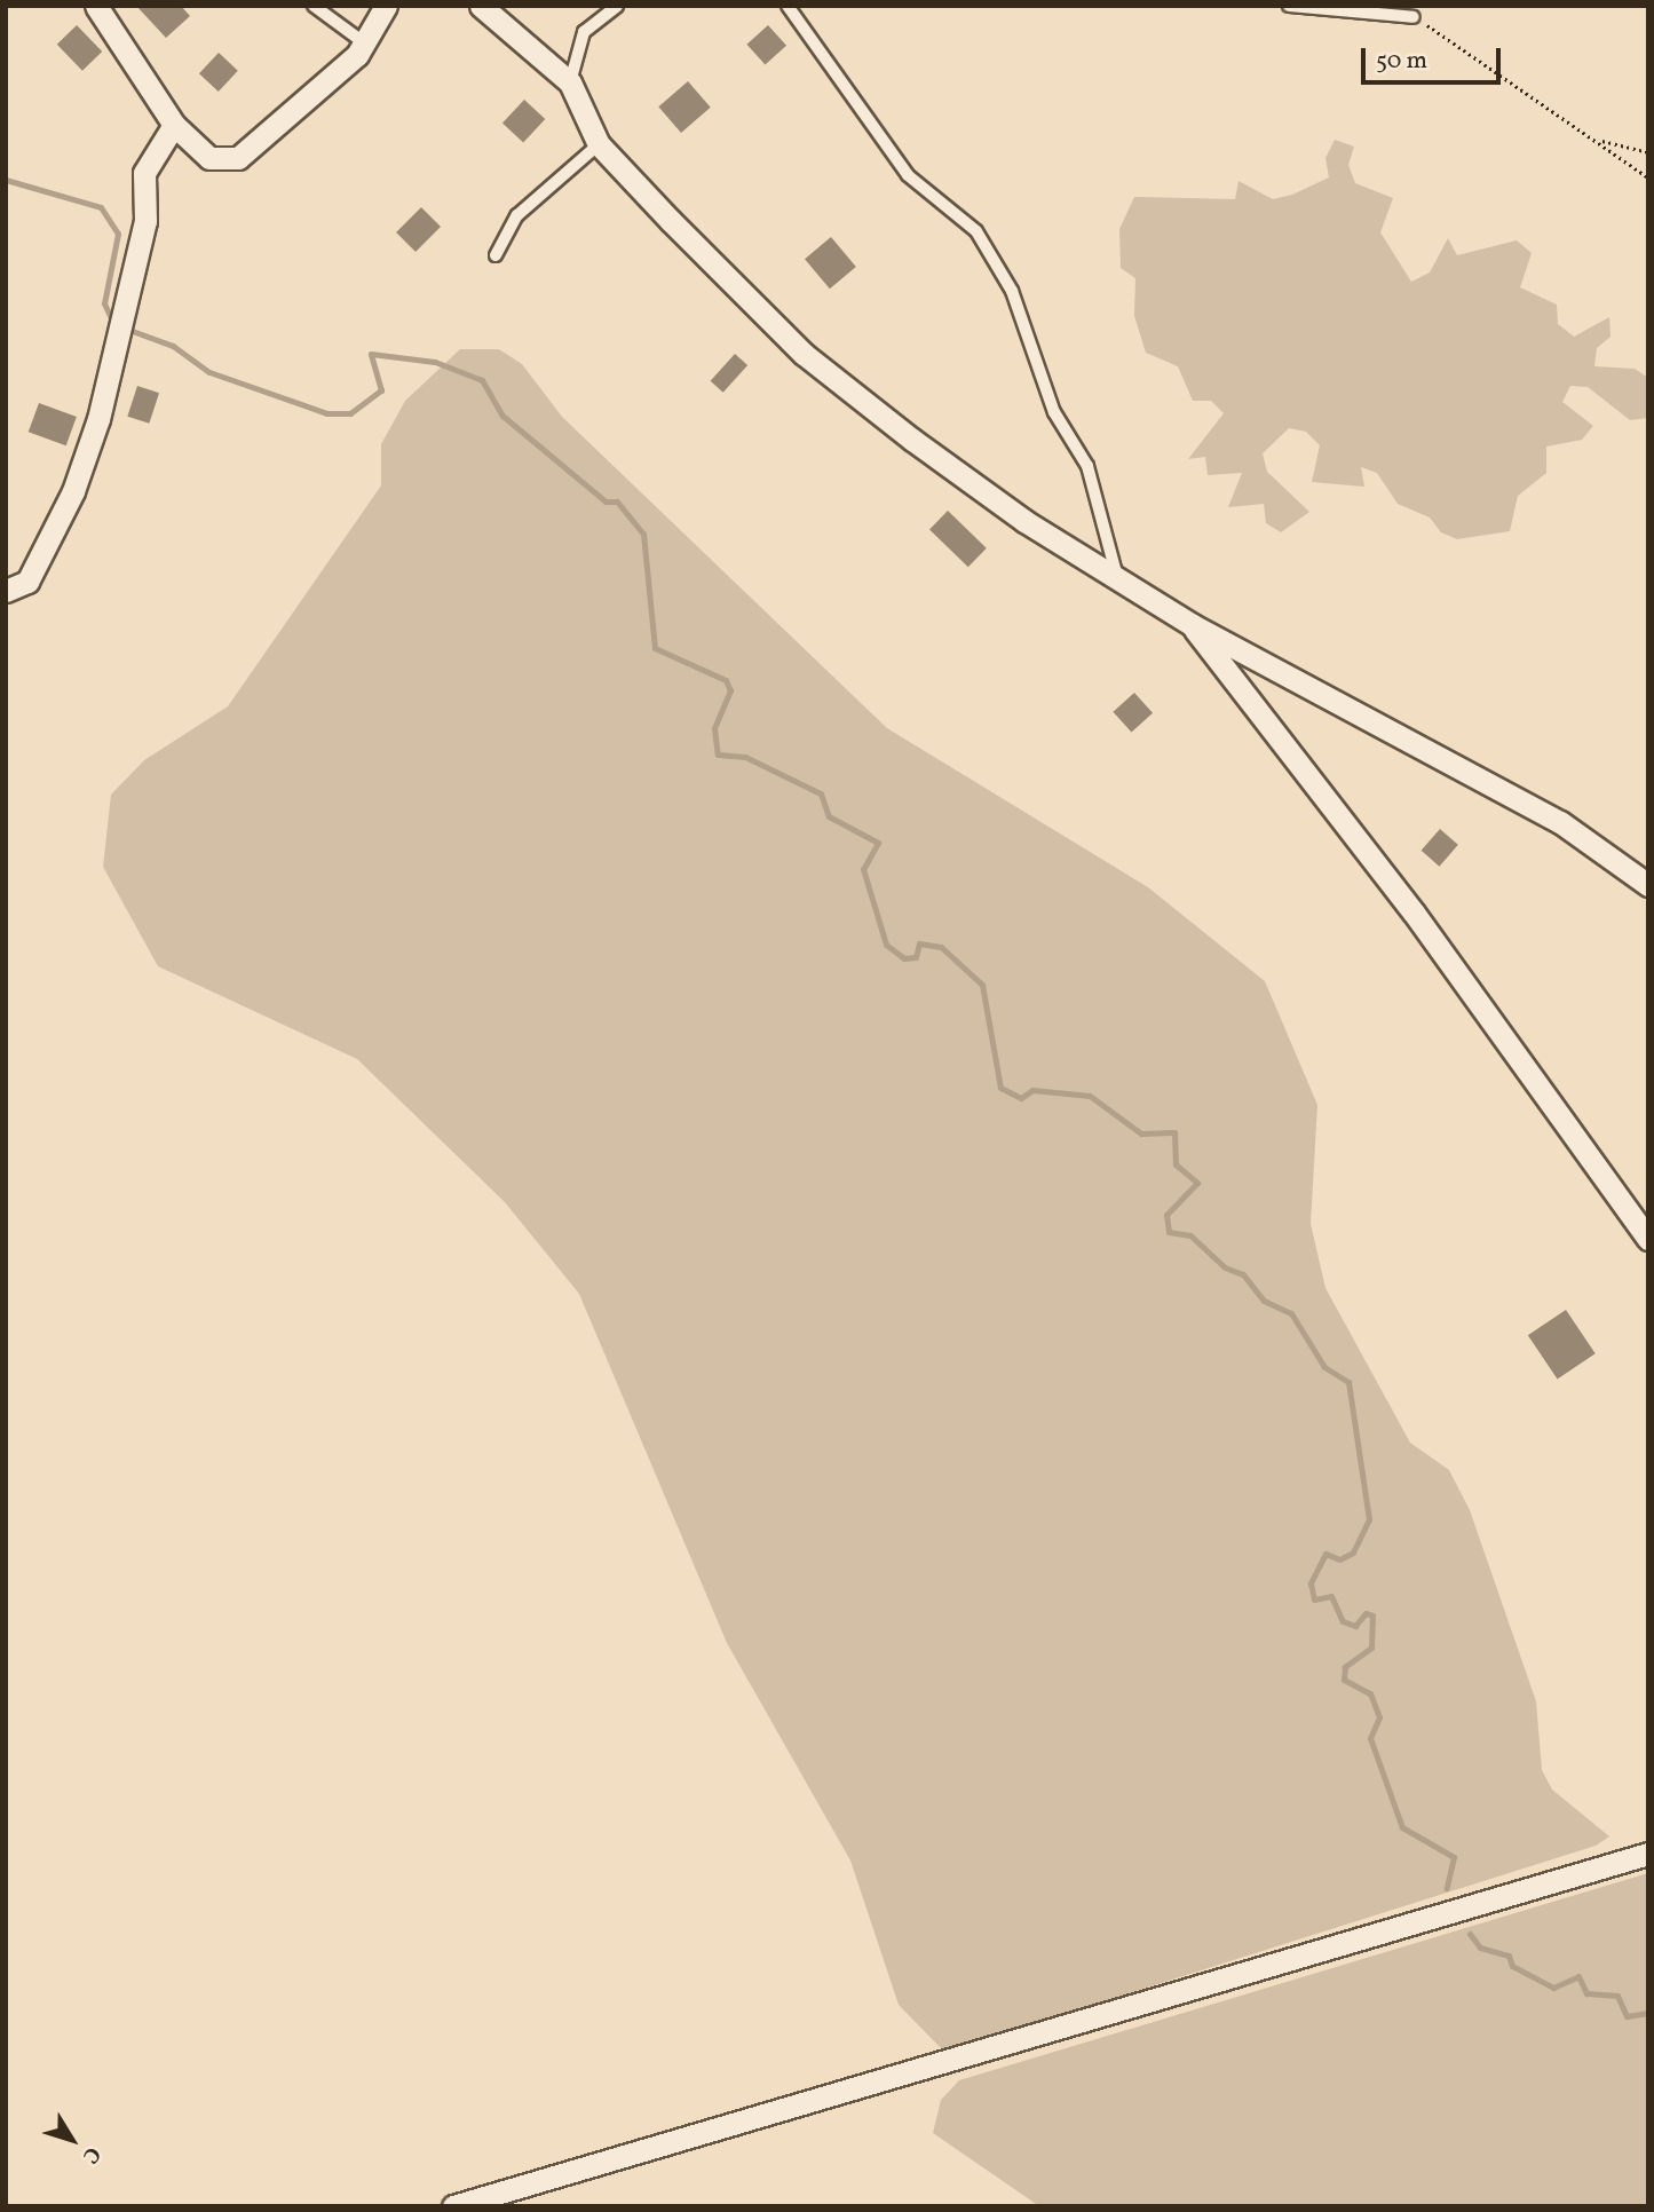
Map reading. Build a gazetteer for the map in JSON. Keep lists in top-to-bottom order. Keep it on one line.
{"scale_bar":"50 m","north":"bottom right"}
